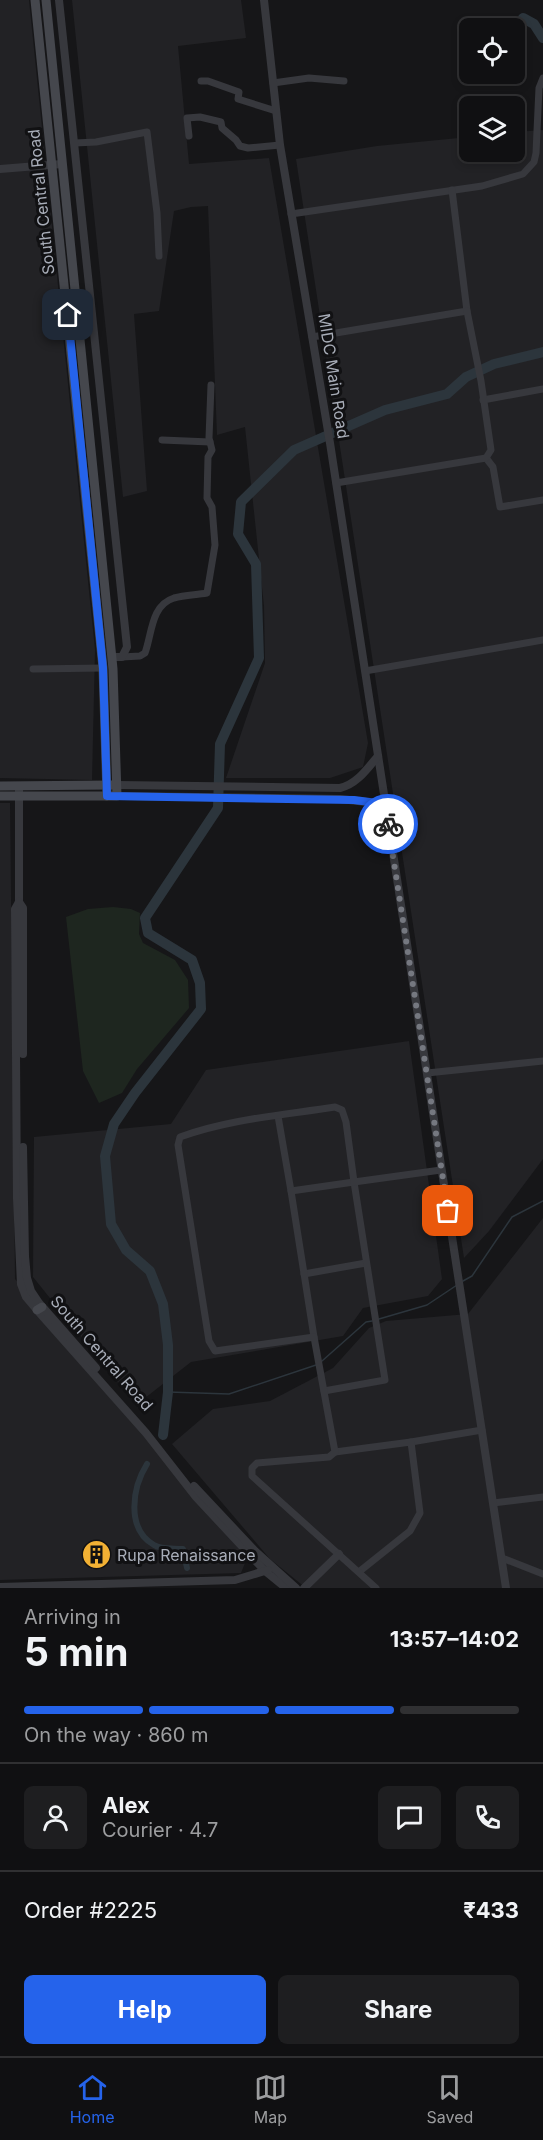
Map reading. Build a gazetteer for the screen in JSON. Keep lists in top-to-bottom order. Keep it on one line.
{"streets":{"main road":["South Central Road"],"street":["MIDC Main Road"]},"places":{"building":["Rupa Renaissance"]},"page":{"heading":["5 min","Arriving in","13:57–14:02"],"panel":["Alex","Courier · 4.7","Order #2225","₹433"],"bar":"On the way · 860 m","buttons":["Help","Share"],"tabs":["Home","Map","Saved"]}}
